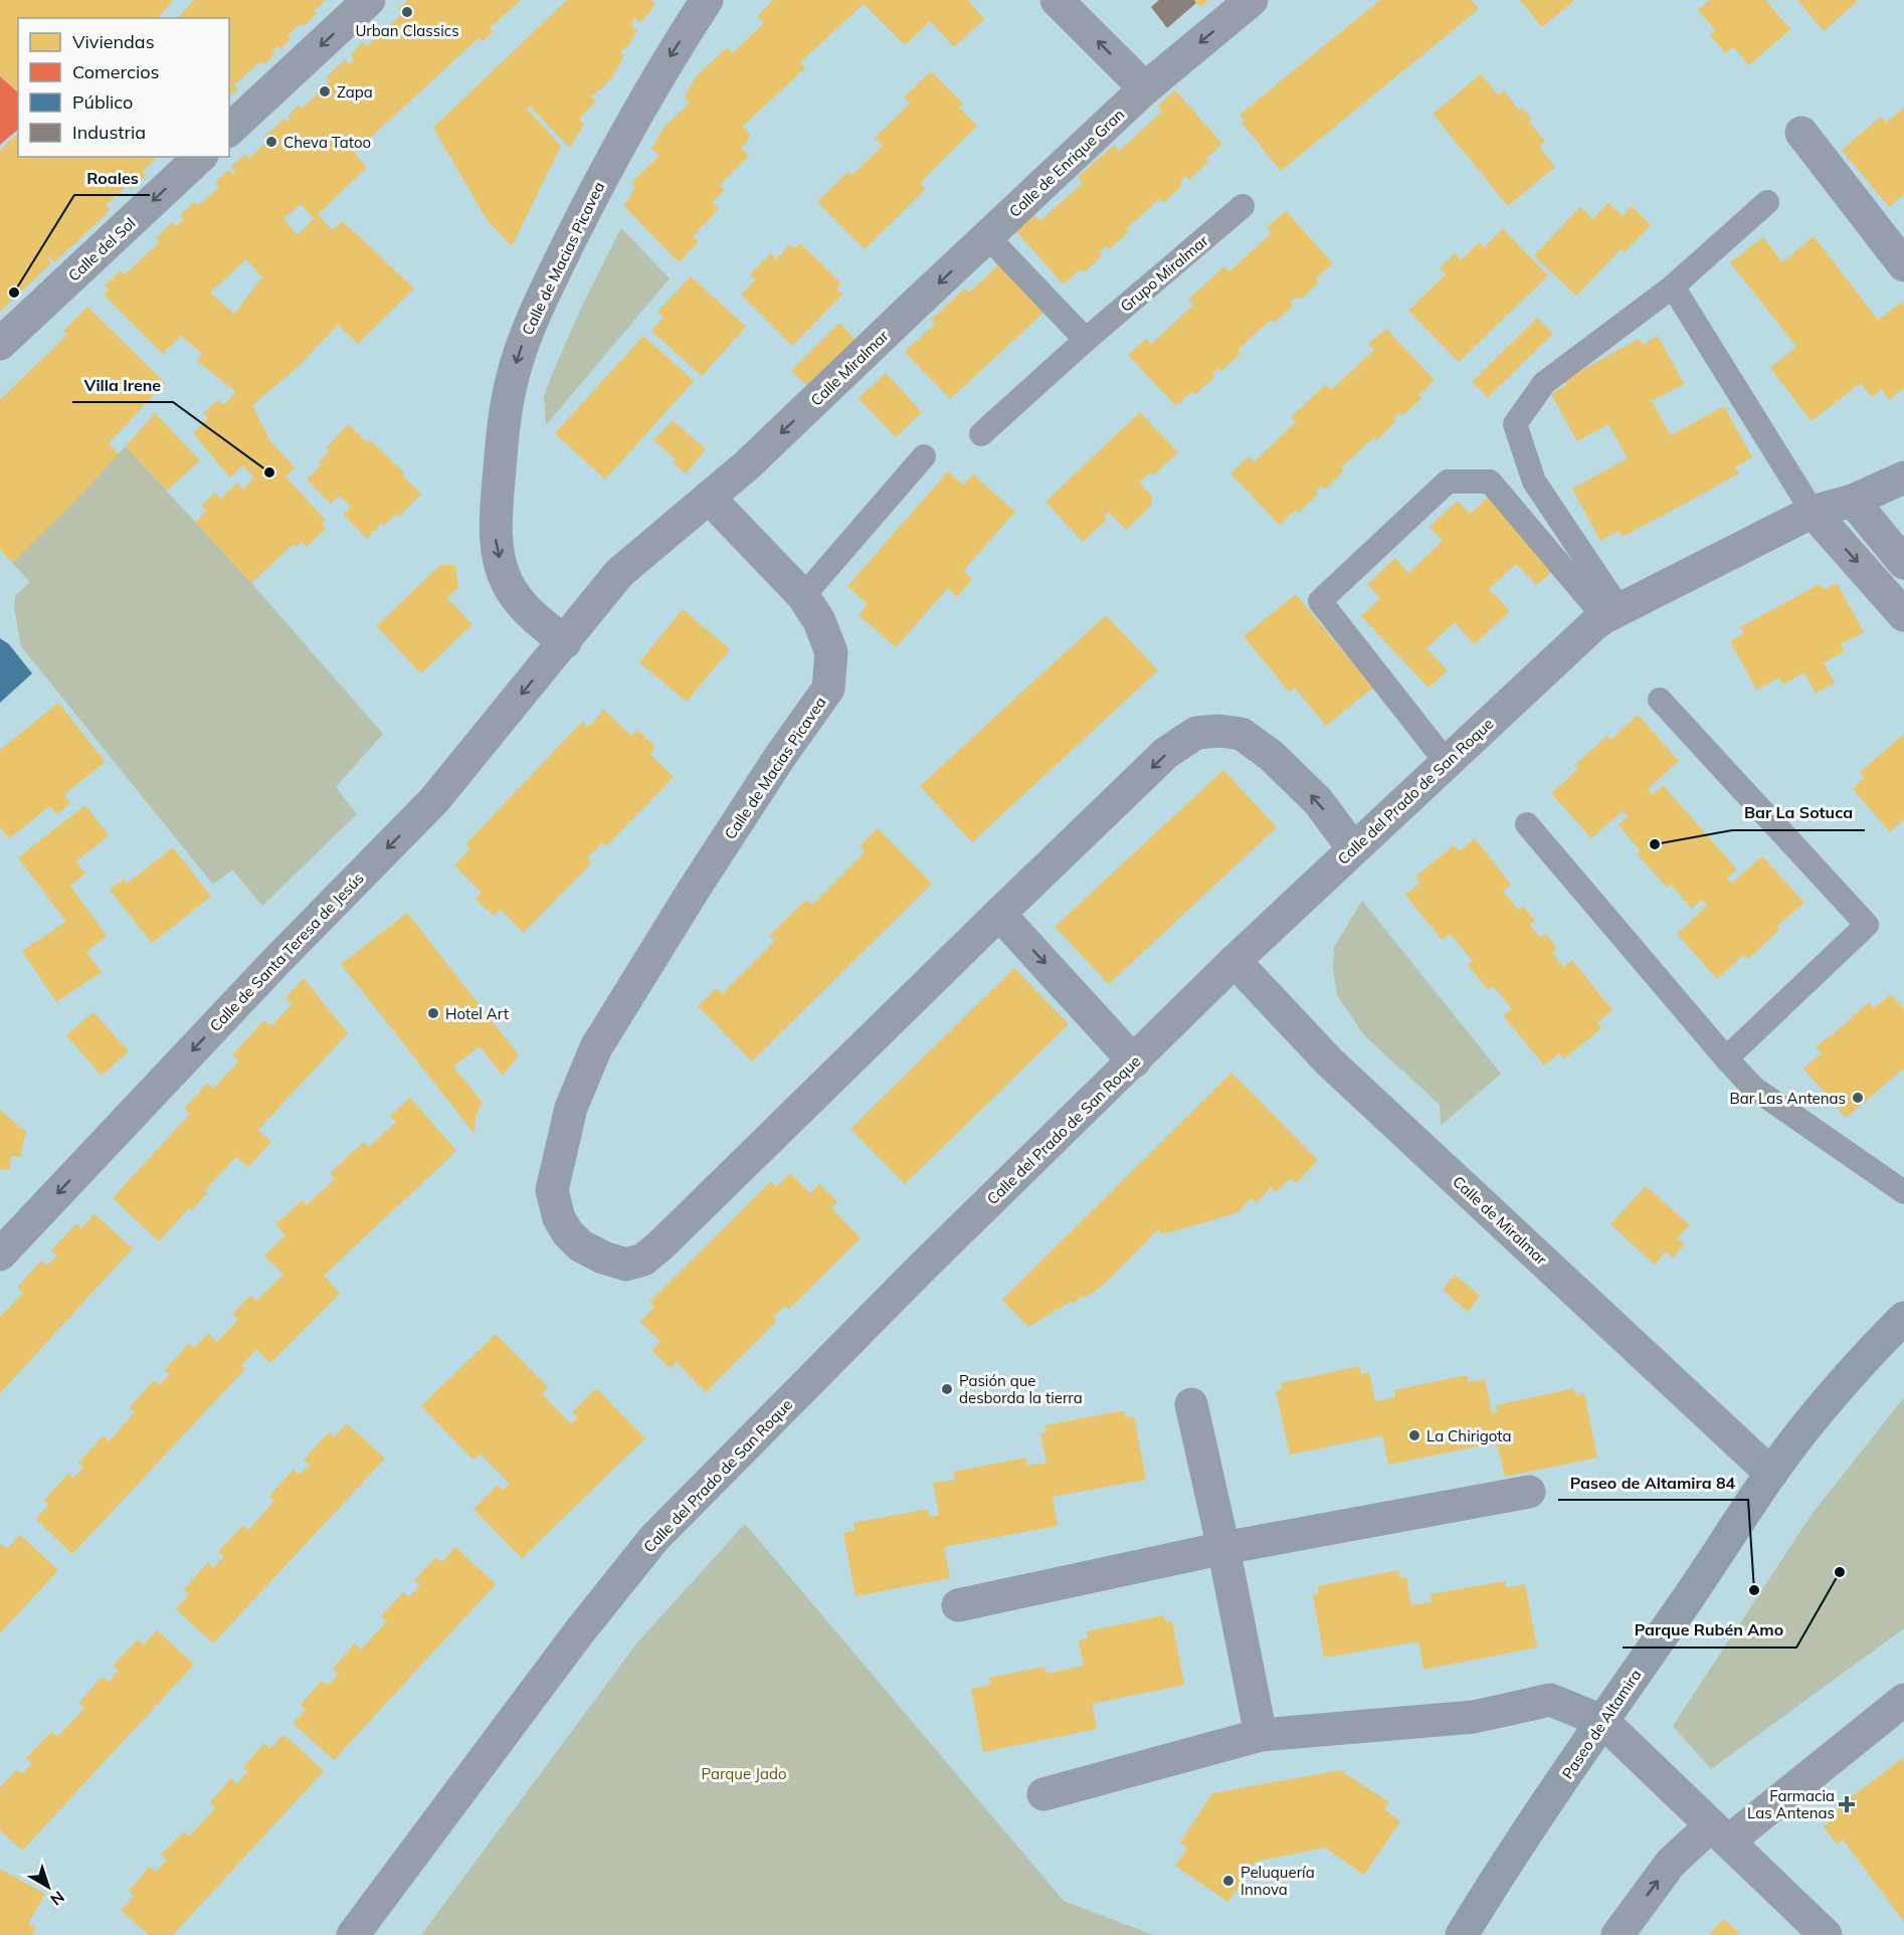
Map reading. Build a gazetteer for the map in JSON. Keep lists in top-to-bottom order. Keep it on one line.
{"streets":{"main road":["Paseo de Altamira"],"street":["Calle de Enrique Gran","Calle del Sol","Calle de Macias Picavea","Calle Miralmar","Calle del Prado de San Roque","Calle de Santa Teresa de Jesús","Calle de Miralmar"],"lane":["Grupo Miralmar"]},"crossings":[["Calle de Enrique Gran","Calle Miralmar"],["Calle de Macias Picavea","Calle Miralmar"],["Calle de Macias Picavea","Calle del Prado de San Roque"],["Calle de Macias Picavea","Calle de Santa Teresa de Jesús"],["Calle del Prado de San Roque","Calle de Miralmar"],["Calle de Miralmar","Paseo de Altamira"]],"one_way":["Calle de Enrique Gran","Calle del Sol","Calle Miralmar","Calle de Santa Teresa de Jesús"],"parks":["Parque Jado"],"places":{"other":["Urban Classics","Zapa","Cheva Tatoo","Roales","Villa Irene","Bar La Sotuca","Hotel Art","Bar Las Antenas","Pasión que desborda la tierra","La Chirigota","Parque Rubén Amo","Paseo de Altamira 84","Peluquería Innova"],"health":["Farmacia Las Antenas"]},"legend":["Viviendas","Comercios","Público","Industria"],"north":"bottom right"}
